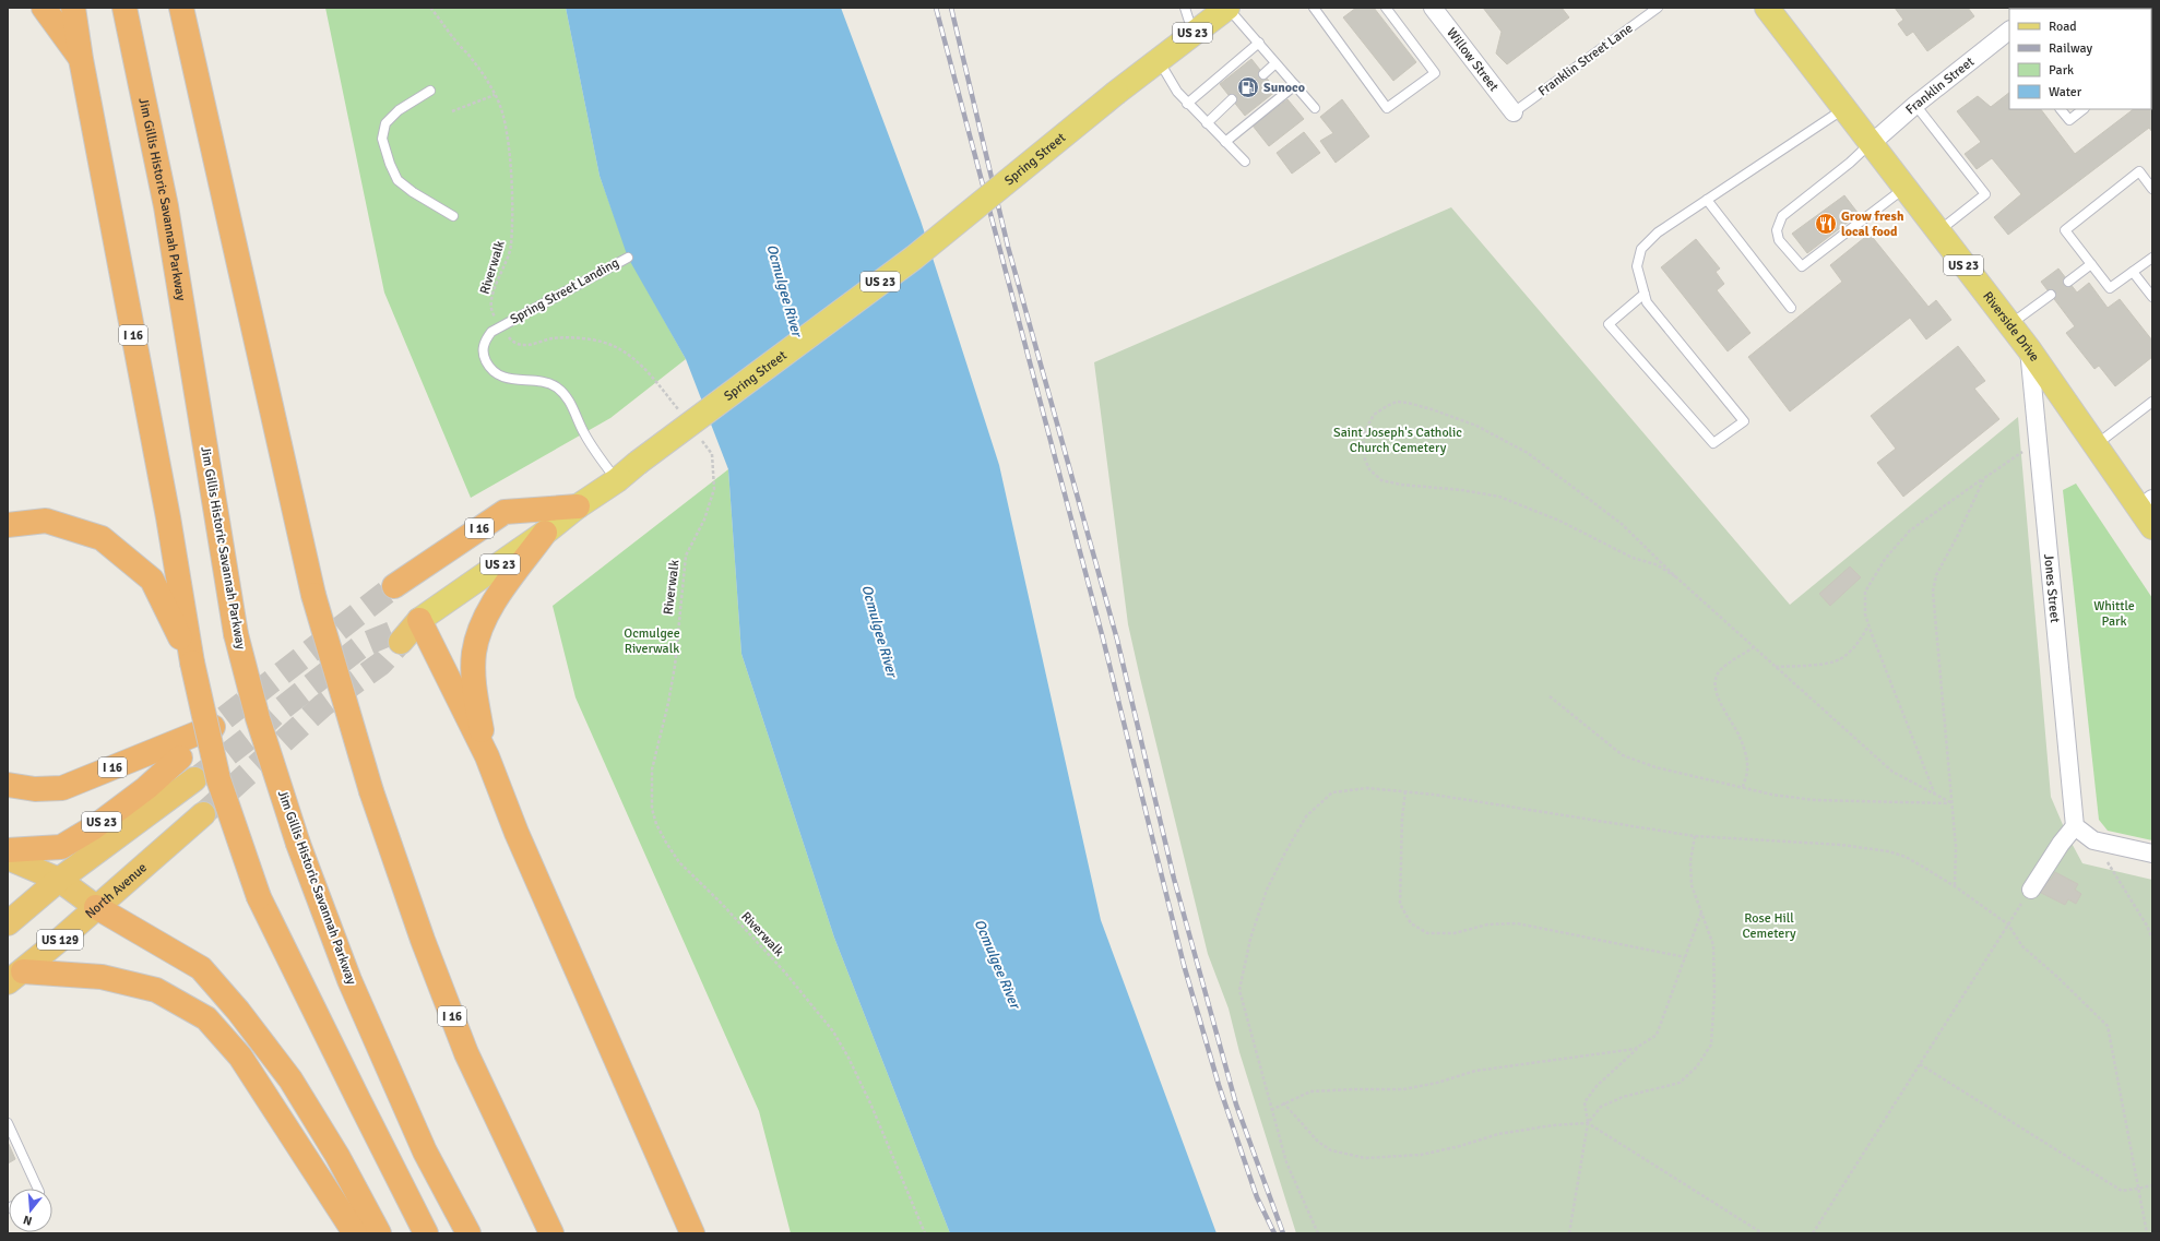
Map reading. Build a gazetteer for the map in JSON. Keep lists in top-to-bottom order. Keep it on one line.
{"streets":{"highway":["US 23","Jim Gillis Historic Savannah Parkway","I 16","North Avenue","US 129"],"main road":["Spring Street","Riverside Drive"],"street":["Willow Street","Franklin Street","Jones Street"],"lane":["Franklin Street Lane","Spring Street Landing"],"path":["Riverwalk"]},"crossings":[["Willow Street","Franklin Street Lane"],["Franklin Street","Riverside Drive"],["Spring Street","Spring Street Landing"],["Spring Street","I 16"],["Riverwalk","Spring Street Landing"],["Riverside Drive","Jones Street"]],"water":["Ocmulgee River"],"parks":["Saint Joseph's Catholic Church Cemetery","Whittle Park","Ocmulgee Riverwalk","Rose Hill Cemetery"],"places":{"fuel station":["Sunoco"],"restaurant":["Grow fresh local food"]},"legend":["Road","Railway","Park","Water"],"north":"bottom"}
